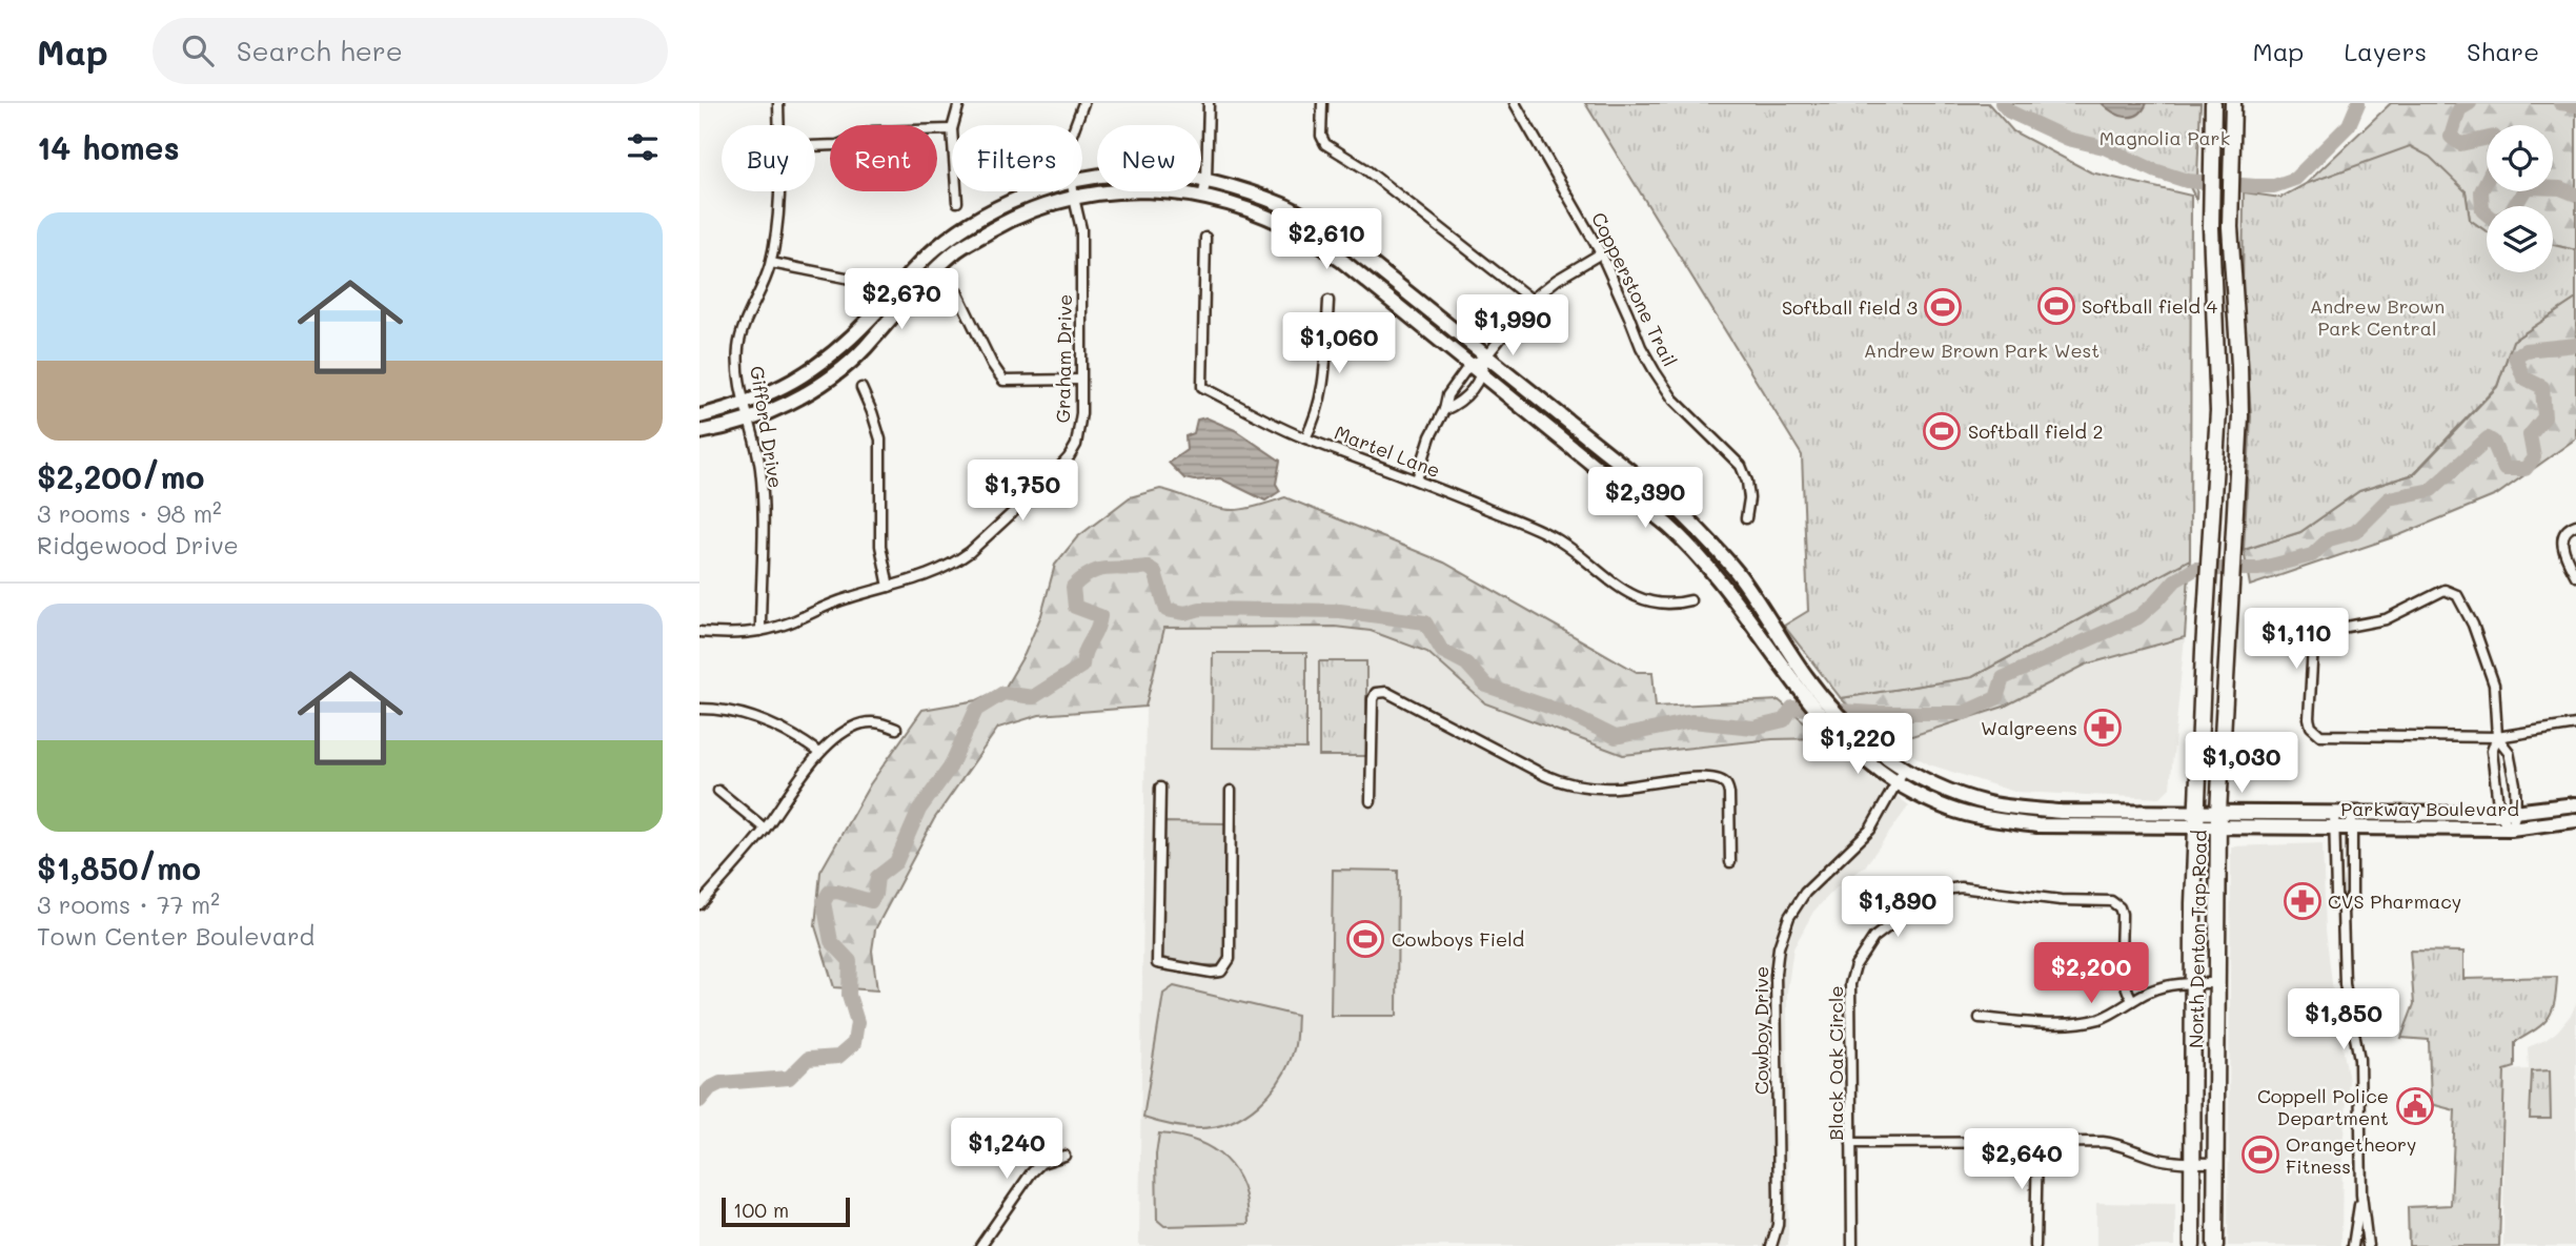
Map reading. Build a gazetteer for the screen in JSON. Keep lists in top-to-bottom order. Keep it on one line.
{"streets":{"main road":["North Denton Tap Road"],"street":["Copperstone Trail","Graham Drive","Gifford Drive","Martel Lane","Parkway Boulevard","Cowboy Drive","Black Oak Circle"]},"crossings":[["Graham Drive","Gifford Drive"],["Parkway Boulevard","North Denton Tap Road"]],"parks":["Magnolia Park","Andrew Brown Park Central","Andrew Brown Park West"],"places":{"sports":["Softball field 4","Softball field 3","Softball field 2","Cowboys Field","Orangetheory Fitness"],"pharmacy":["Walgreens","CVS Pharmacy"],"public building":["Coppell Police Department"]},"scale_bar":"100 m","page":{"header":"Map","search":"Search here","nav":["Map","Layers","Share"],"heading":"14 homes","chip":["Buy","Rent","Filters","New"],"list":[{"name":"$2,200/mo","note":"3 rooms · 98 m² · Ridgewood Drive"},{"name":"$1,850/mo","note":"3 rooms · 77 m² · Town Center Boulevard"}],"price":["$2,610","$2,670","$1,990","$1,060","$1,750","$2,390","$1,110","$1,220","$1,030","$1,890","$2,200","$1,850","$1,240","$2,640"],"scale":"100 m"}}
